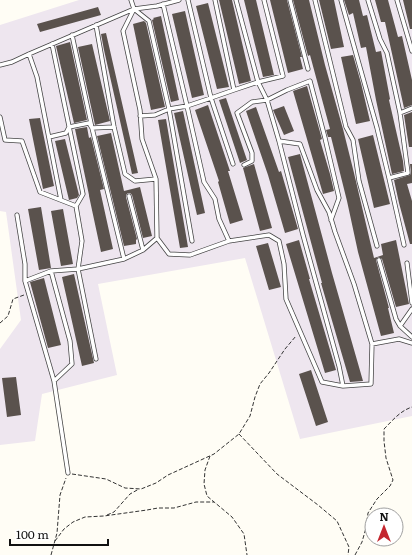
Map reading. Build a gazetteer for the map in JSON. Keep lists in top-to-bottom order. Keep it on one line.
{"scale_bar":"100 m","north":"top"}
